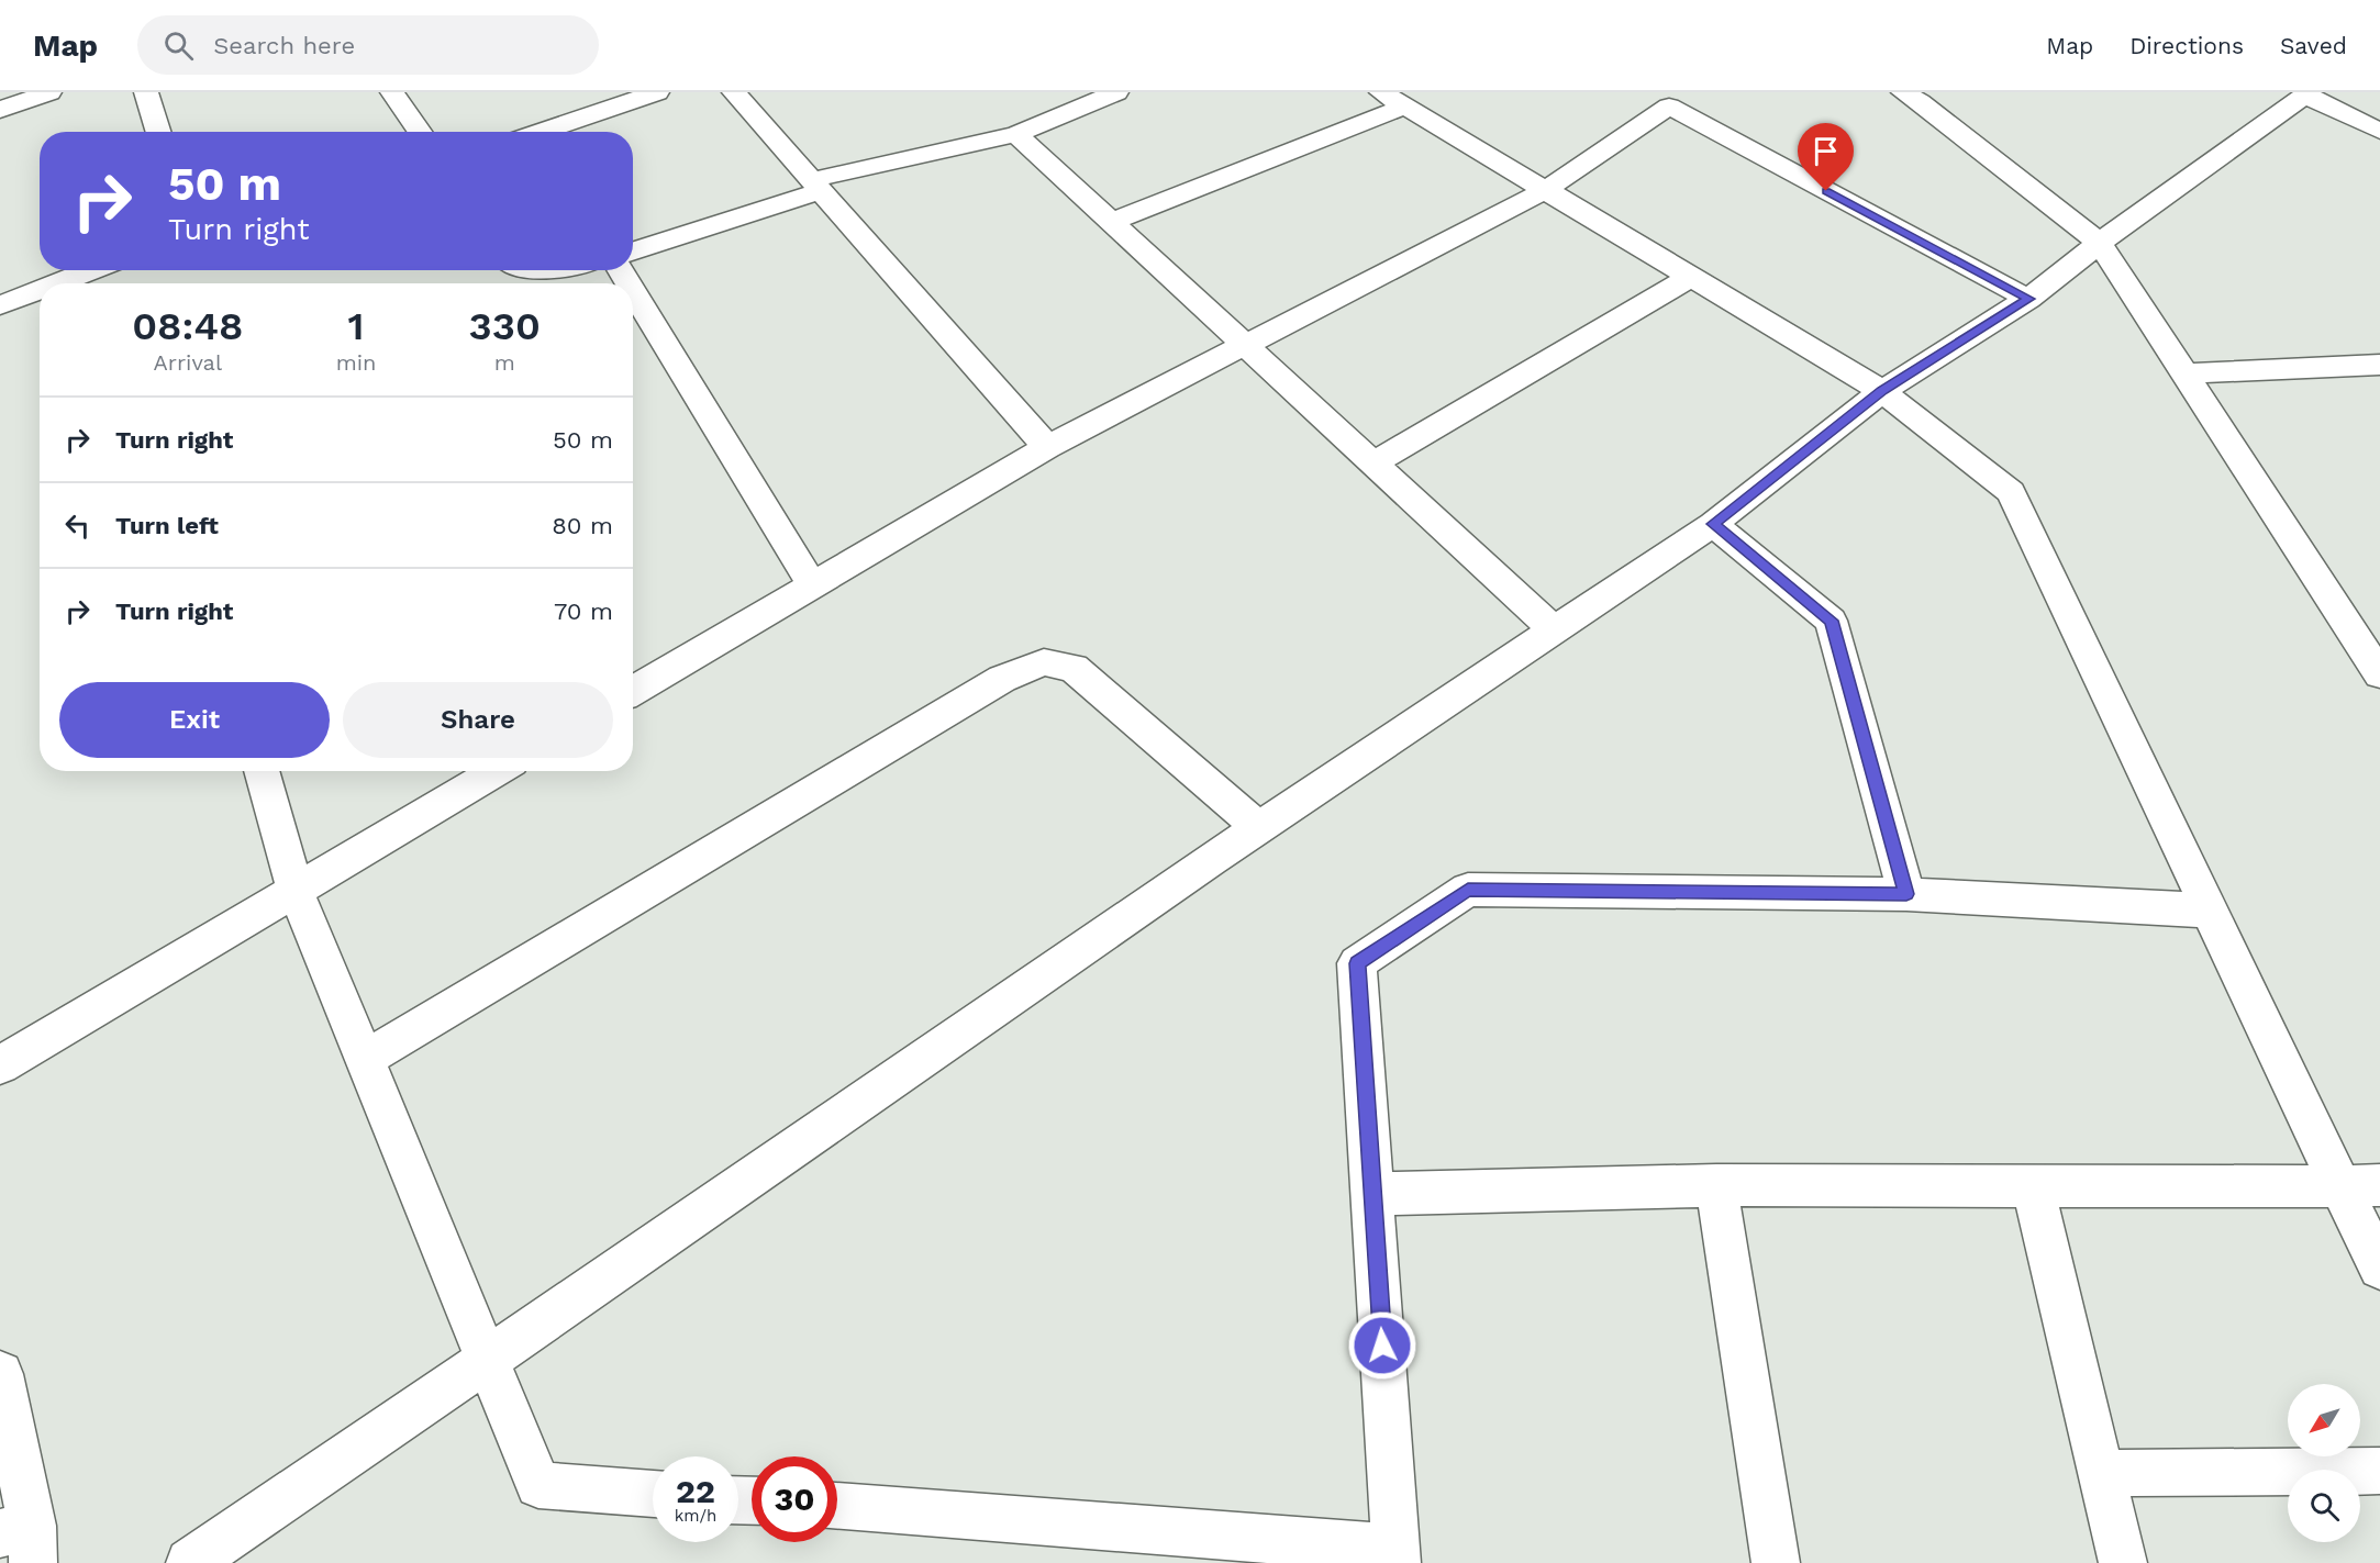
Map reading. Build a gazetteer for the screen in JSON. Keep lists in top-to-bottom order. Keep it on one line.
{"north":"bottom left","page":{"header":"Map","search":"Search here","nav":["Map","Directions","Saved"],"turn":["50 m","Turn right"],"eta":["08:48","Arrival","1","min","330","m"],"list":[{"name":"Turn right","value":"50 m"},{"name":"Turn left","value":"80 m"},{"name":"Turn right","value":"70 m"}],"buttons":["Exit","Share"],"speed":"22 km/h","limit":"30"}}
